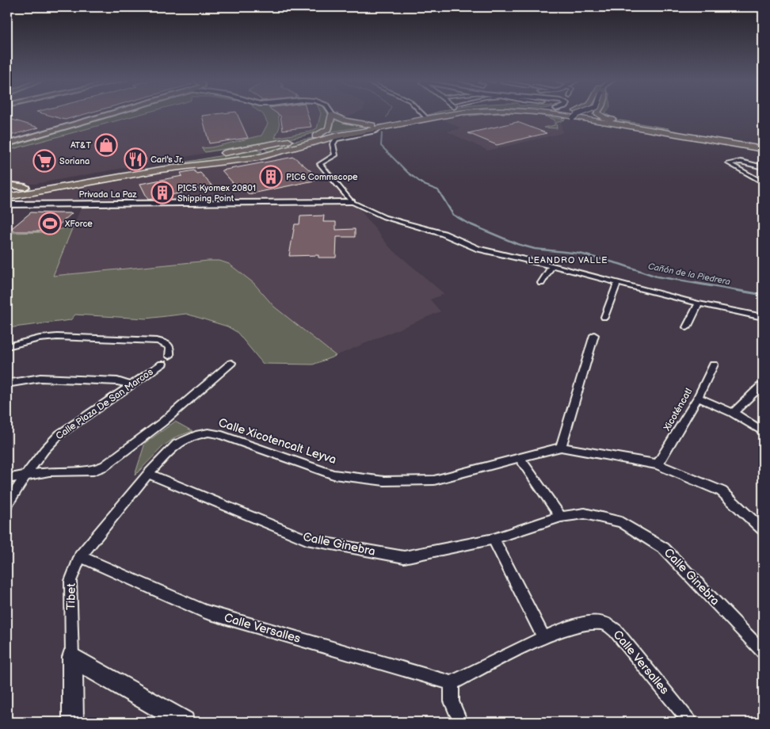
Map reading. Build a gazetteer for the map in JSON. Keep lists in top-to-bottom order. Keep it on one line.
{"streets":{"street":["Privada La Paz","Calle Plaza De San Marcos","Xicoténcatl","Calle Xicotencalt Leyva","Calle Ginebra","Tibet","Calle Versalles"]},"crossings":[["Calle Xicotencalt Leyva","Tibet"],["Calle Ginebra","Tibet"],["Tibet","Calle Versalles"]],"districts":["LEANDRO VALLE"],"water":["Cañón de la Piedrera"],"places":{"shop":["AT&T"],"restaurant":["Carl's Jr."],"supermarket":["Soriana"],"building":["PIC6 Commscope","PIC5 Kyomex 20801 Shipping Point"],"sports":["XForce"]}}
